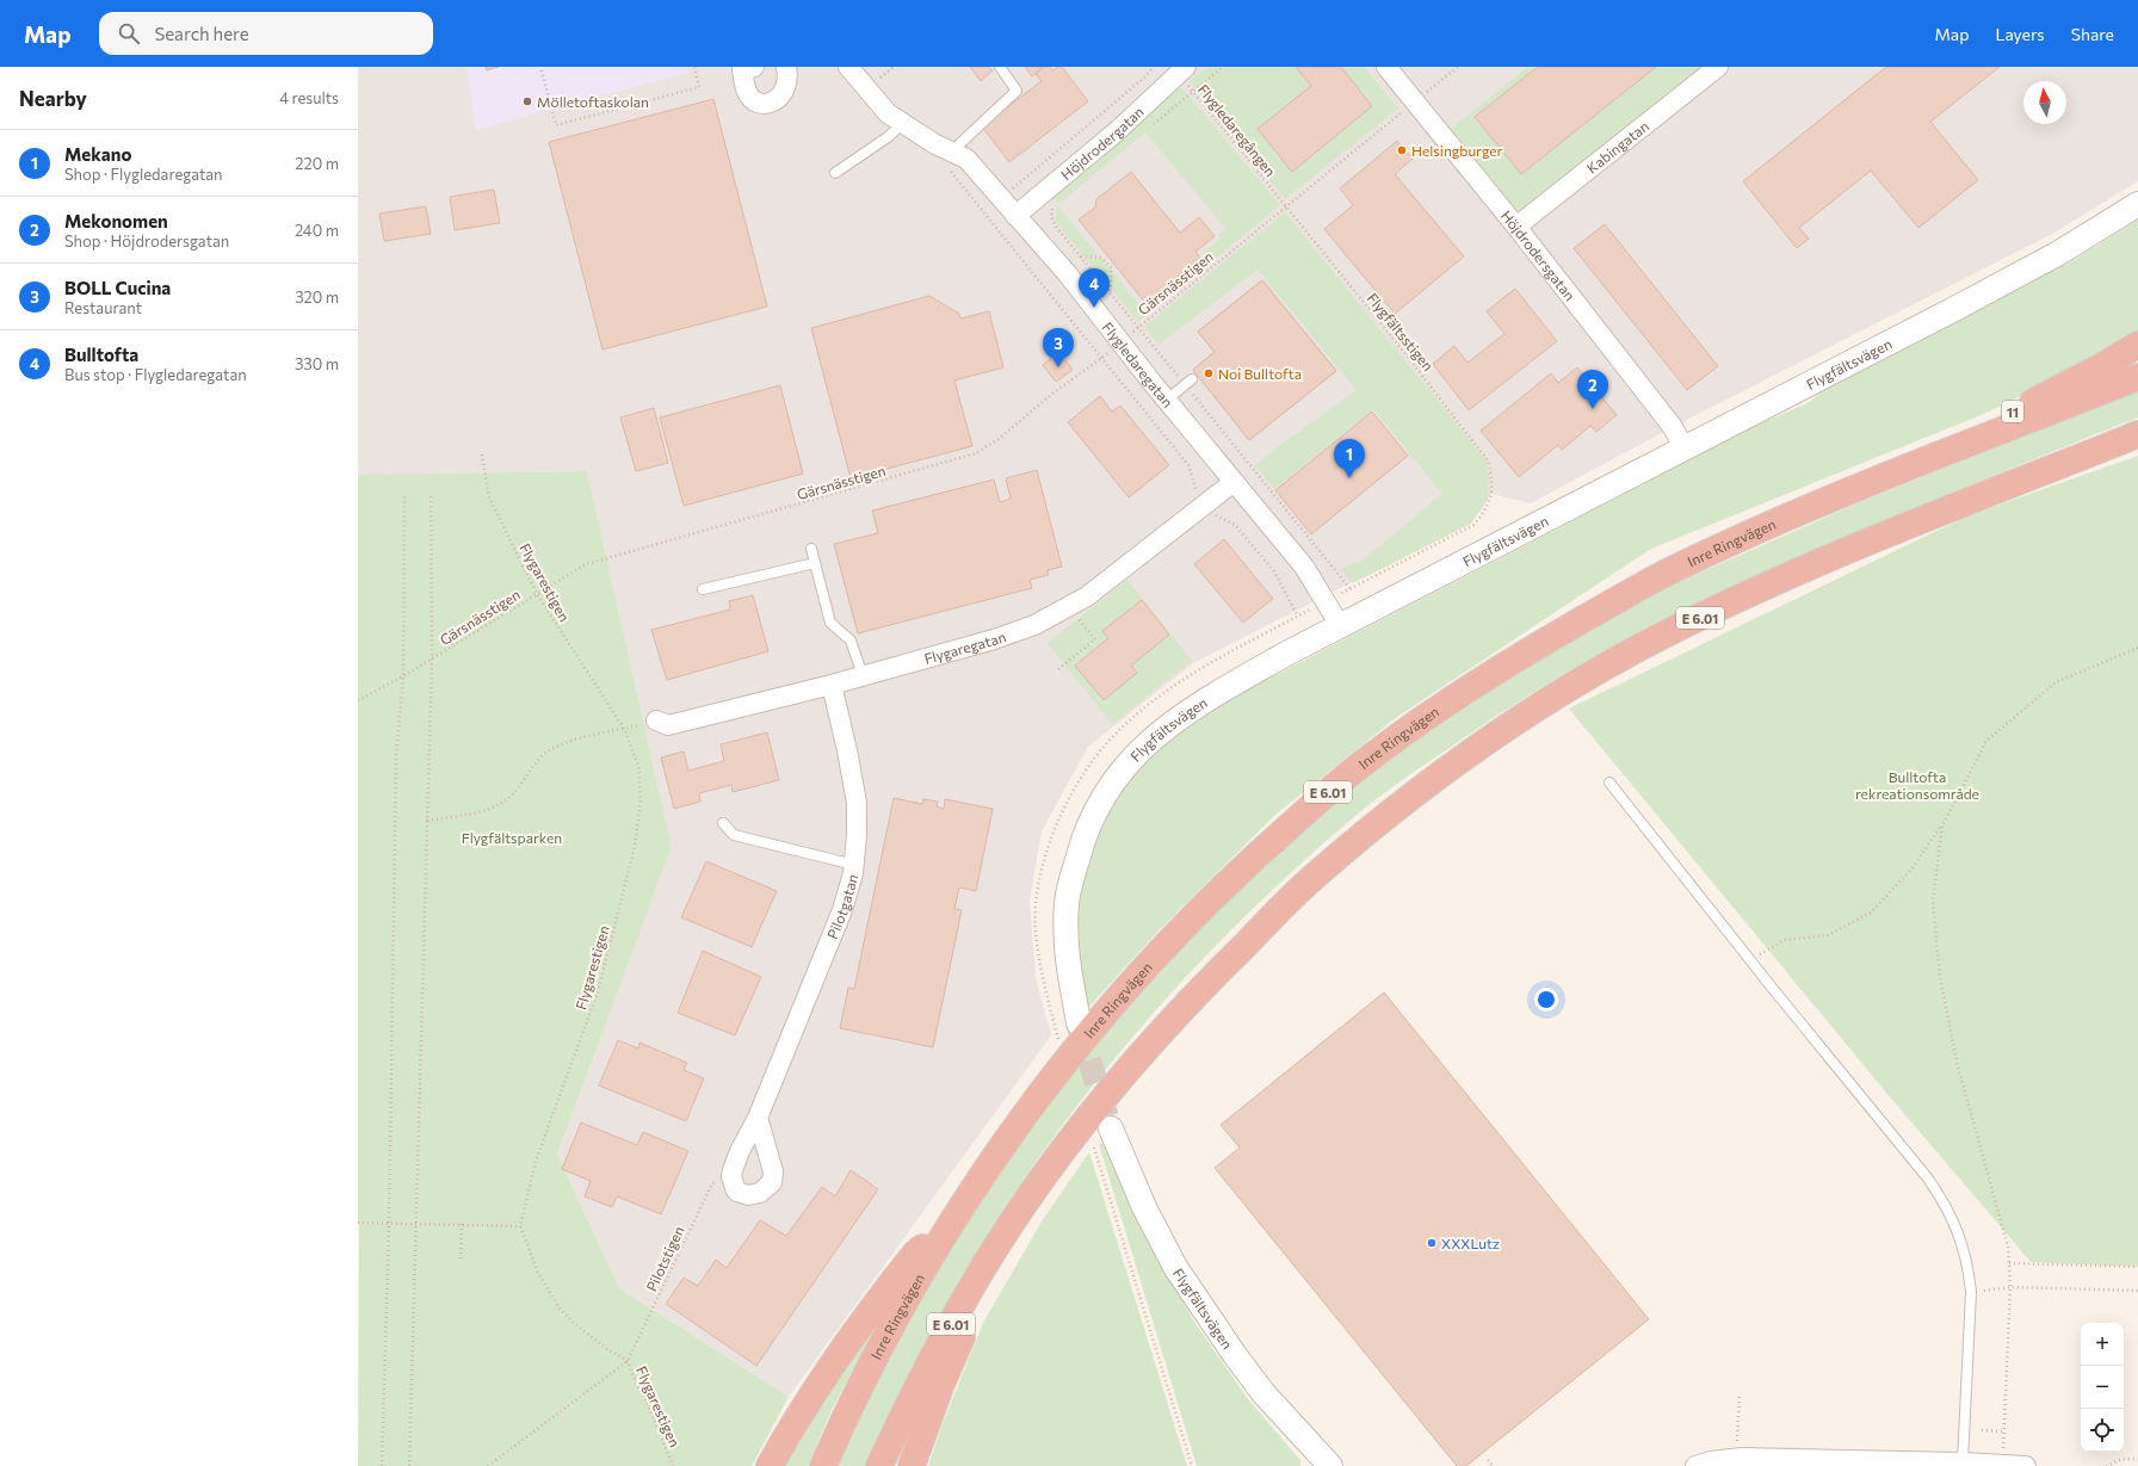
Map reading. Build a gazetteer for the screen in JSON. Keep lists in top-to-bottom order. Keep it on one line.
{"streets":{"highway":["11","Inre Ringvägen","E 6.01"],"street":["Höjdrodergatan","Kabingatan","Höjdrodersgatan","Flygledaregatan","Flygfältsvägen","Flygaregatan","Pilotgatan"],"path":["Flygledaregången","Gärsnässtigen","Flygfältsstigen","Flygarestigen","Pilotstigen"]},"crossings":[["Flygledaregången","Höjdrodergatan"],["Flygledaregången","Gärsnässtigen"],["Flygledaregången","Flygfältsstigen"],["Höjdrodergatan","Flygledaregatan"],["Kabingatan","Höjdrodersgatan"],["Höjdrodersgatan","Flygfältsvägen"],["Gärsnässtigen","Flygfältsstigen"],["Gärsnässtigen","Flygledaregatan"],["Gärsnässtigen","Flygarestigen"],["Flygfältsstigen","Flygledaregatan"],["Flygledaregatan","Flygfältsvägen"],["Flygledaregatan","Flygaregatan"],["11","Inre Ringvägen"],["Flygarestigen","Pilotstigen"],["Flygaregatan","Pilotgatan"],["Pilotgatan","Pilotstigen"]],"parks":["Bulltofta rekreationsområde","Flygfältsparken"],"places":["Mölletoftaskolan","Helsingburger","Noi Bulltofta","XXXLutz"],"north":"top","page":{"header":"Map","search":"Search here","nav":["Map","Layers","Share"],"heading":["Nearby","4 results"],"list":[{"mark":"1","name":"Mekano","note":"Shop · Flygledaregatan","value":"220 m"},{"mark":"2","name":"Mekonomen","note":"Shop · Höjdrodersgatan","value":"240 m"},{"mark":"3","name":"BOLL Cucina","note":"Restaurant","value":"320 m"},{"mark":"4","name":"Bulltofta","note":"Bus stop · Flygledaregatan","value":"330 m"}],"pins":["4","3","2","1"],"map_buttons":["+","−"]}}
